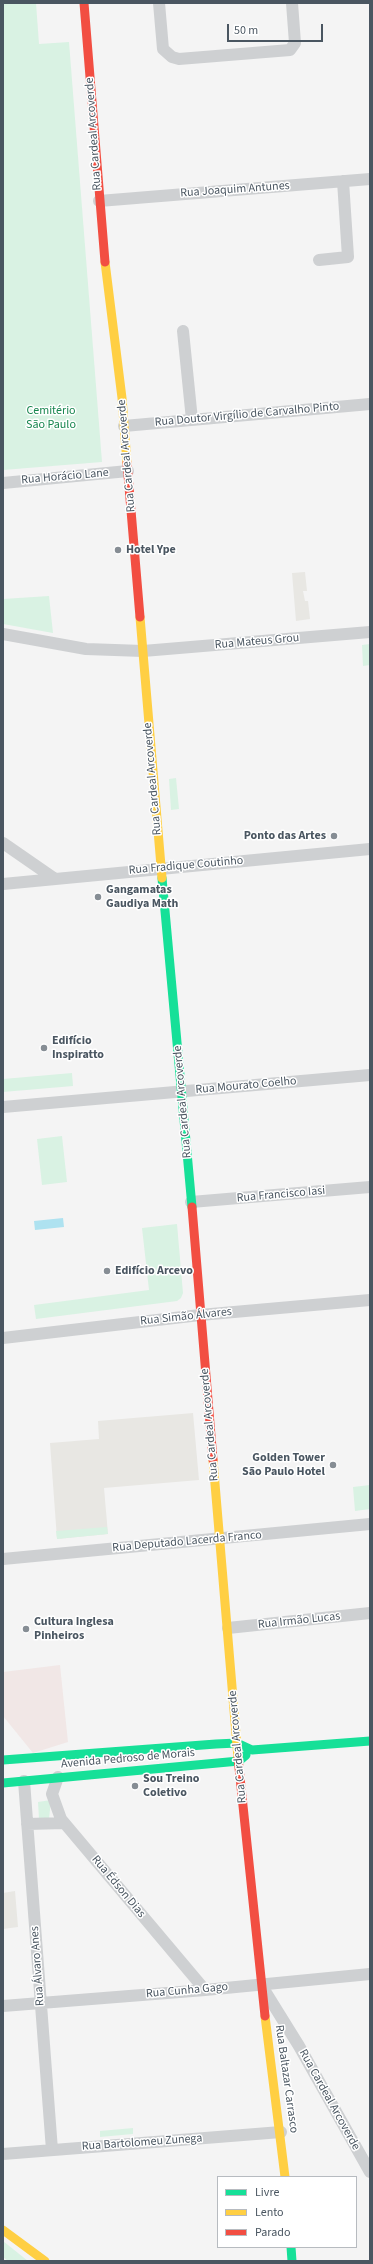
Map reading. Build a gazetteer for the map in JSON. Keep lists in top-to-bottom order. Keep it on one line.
{"streets":{"main road":["Rua Cardeal Arcoverde","Avenida Pedroso de Morais","Rua Baltazar Carrasco"],"street":["Rua Joaquim Antunes","Rua Doutor Virgílio de Carvalho Pinto","Rua Horácio Lane","Rua Mateus Grou","Rua Fradique Coutinho","Rua Mourato Coelho","Rua Francisco Iasi","Rua Simão Álvares","Rua Deputado Lacerda Franco","Rua Irmão Lucas","Rua Édson Dias","Rua Álvaro Anes","Rua Cunha Gago","Rua Bartolomeu Zunega"]},"crossings":[["Rua Cardeal Arcoverde","Rua Joaquim Antunes"],["Rua Cardeal Arcoverde","Rua Doutor Virgílio de Carvalho Pinto"],["Rua Cardeal Arcoverde","Rua Horácio Lane"],["Rua Cardeal Arcoverde","Rua Mateus Grou"],["Rua Cardeal Arcoverde","Rua Fradique Coutinho"],["Rua Cardeal Arcoverde","Rua Mourato Coelho"],["Rua Cardeal Arcoverde","Rua Francisco Iasi"],["Rua Cardeal Arcoverde","Rua Simão Álvares"],["Rua Cardeal Arcoverde","Rua Deputado Lacerda Franco"],["Rua Cardeal Arcoverde","Rua Irmão Lucas"],["Rua Cardeal Arcoverde","Avenida Pedroso de Morais"],["Rua Cardeal Arcoverde","Rua Cunha Gago"],["Rua Cardeal Arcoverde","Rua Baltazar Carrasco"],["Avenida Pedroso de Morais","Rua Édson Dias"],["Avenida Pedroso de Morais","Rua Álvaro Anes"],["Rua Édson Dias","Rua Cunha Gago"],["Rua Álvaro Anes","Rua Cunha Gago"],["Rua Álvaro Anes","Rua Bartolomeu Zunega"],["Rua Cunha Gago","Rua Baltazar Carrasco"],["Rua Baltazar Carrasco","Rua Bartolomeu Zunega"]],"parks":["Cemitério São Paulo"],"places":["Hotel Ype","Ponto das Artes","Gangamatas Gaudiya Math","Edifício Inspiratto","Edifício Arcevo","Golden Tower São Paulo Hotel","Cultura Inglesa Pinheiros","Sou Treino Coletivo"],"legend":["Livre","Lento","Parado"],"scale_bar":"50 m"}
